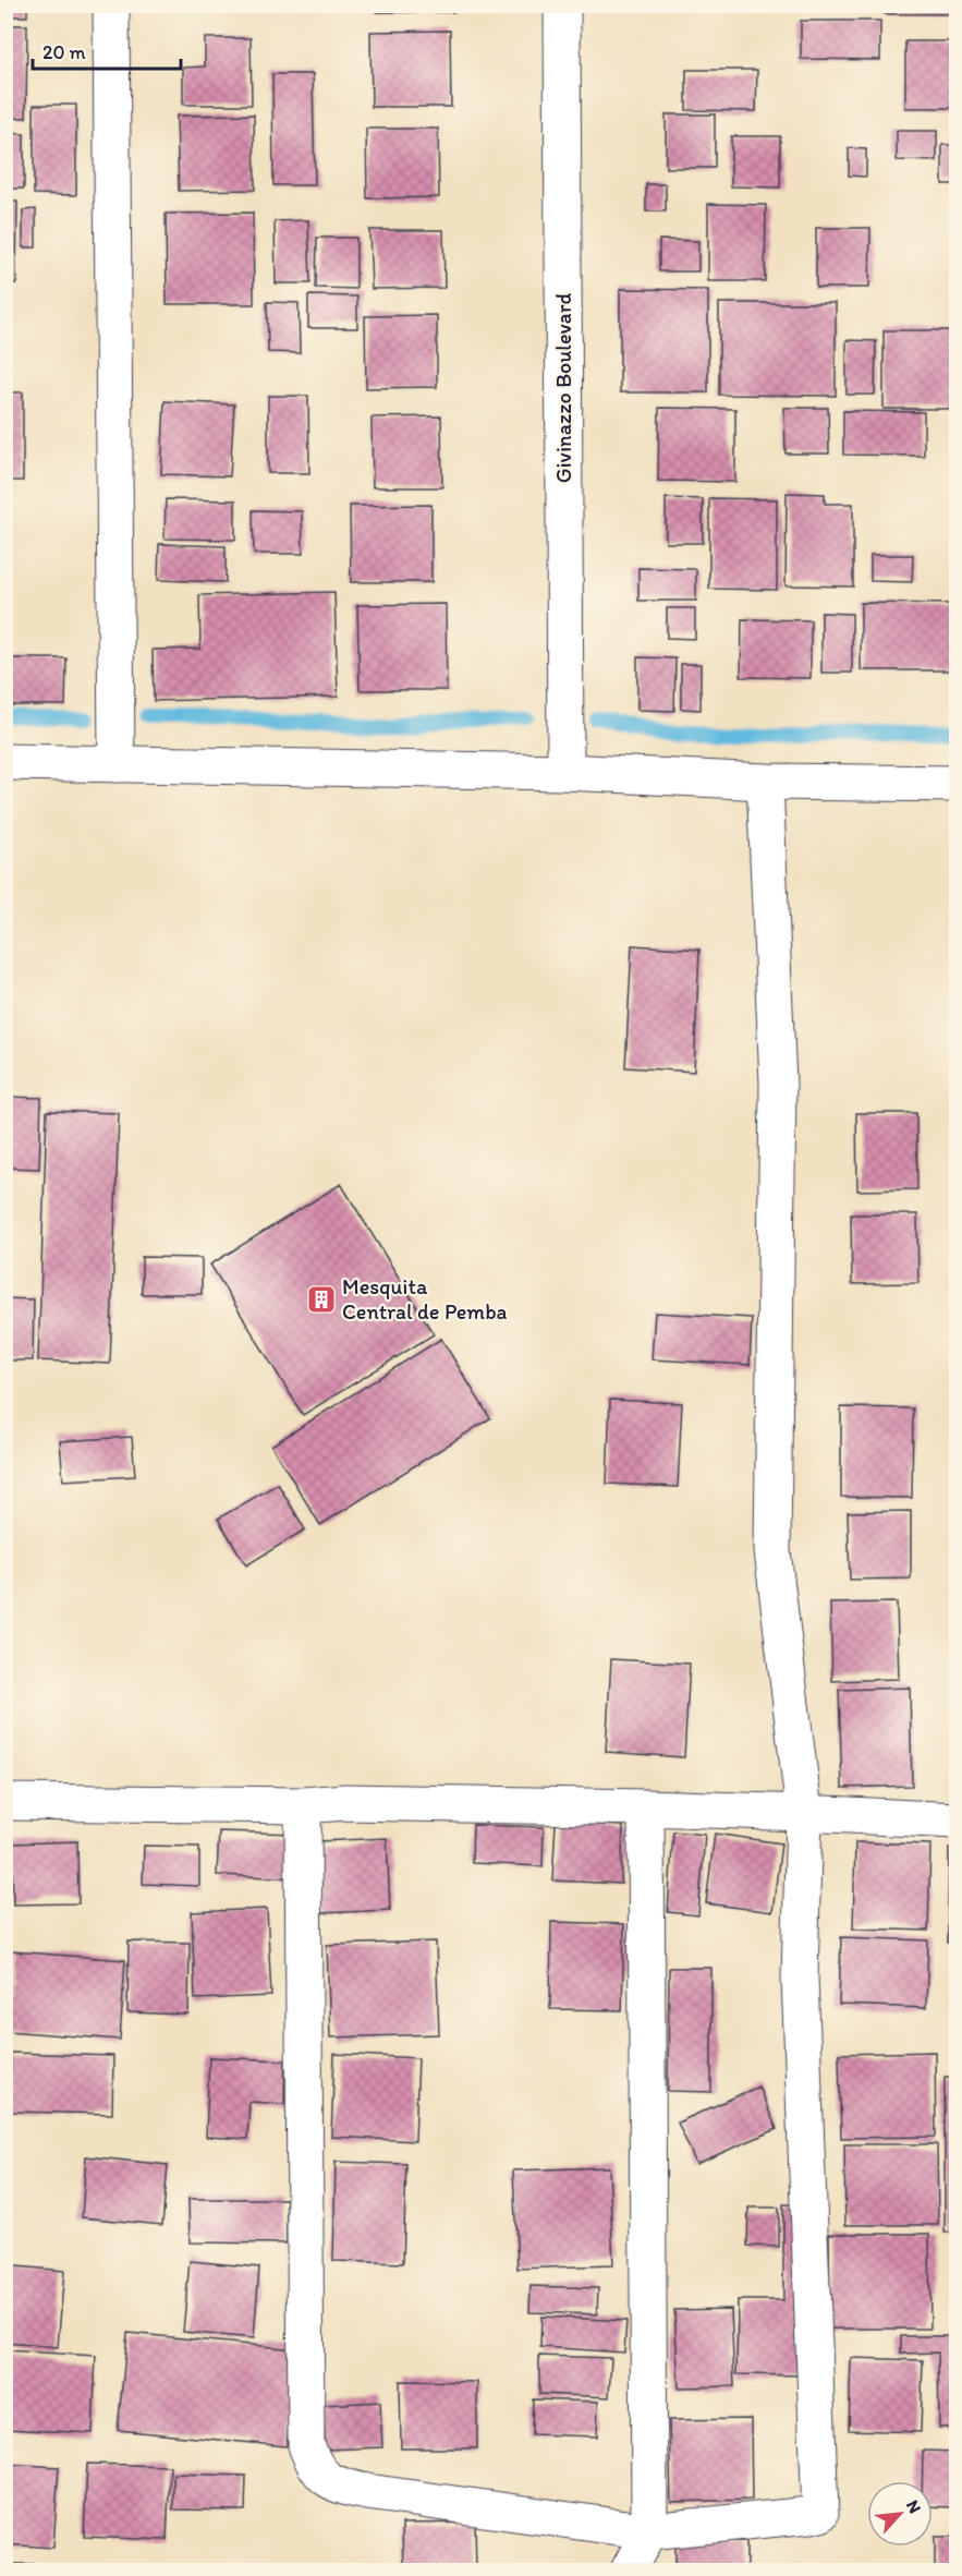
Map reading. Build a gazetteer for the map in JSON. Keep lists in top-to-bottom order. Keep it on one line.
{"streets":{"street":["Givinazzo Boulevard"]},"places":{"building":["Mesquita Central de Pemba"]},"scale_bar":"20 m","north":"top right"}
